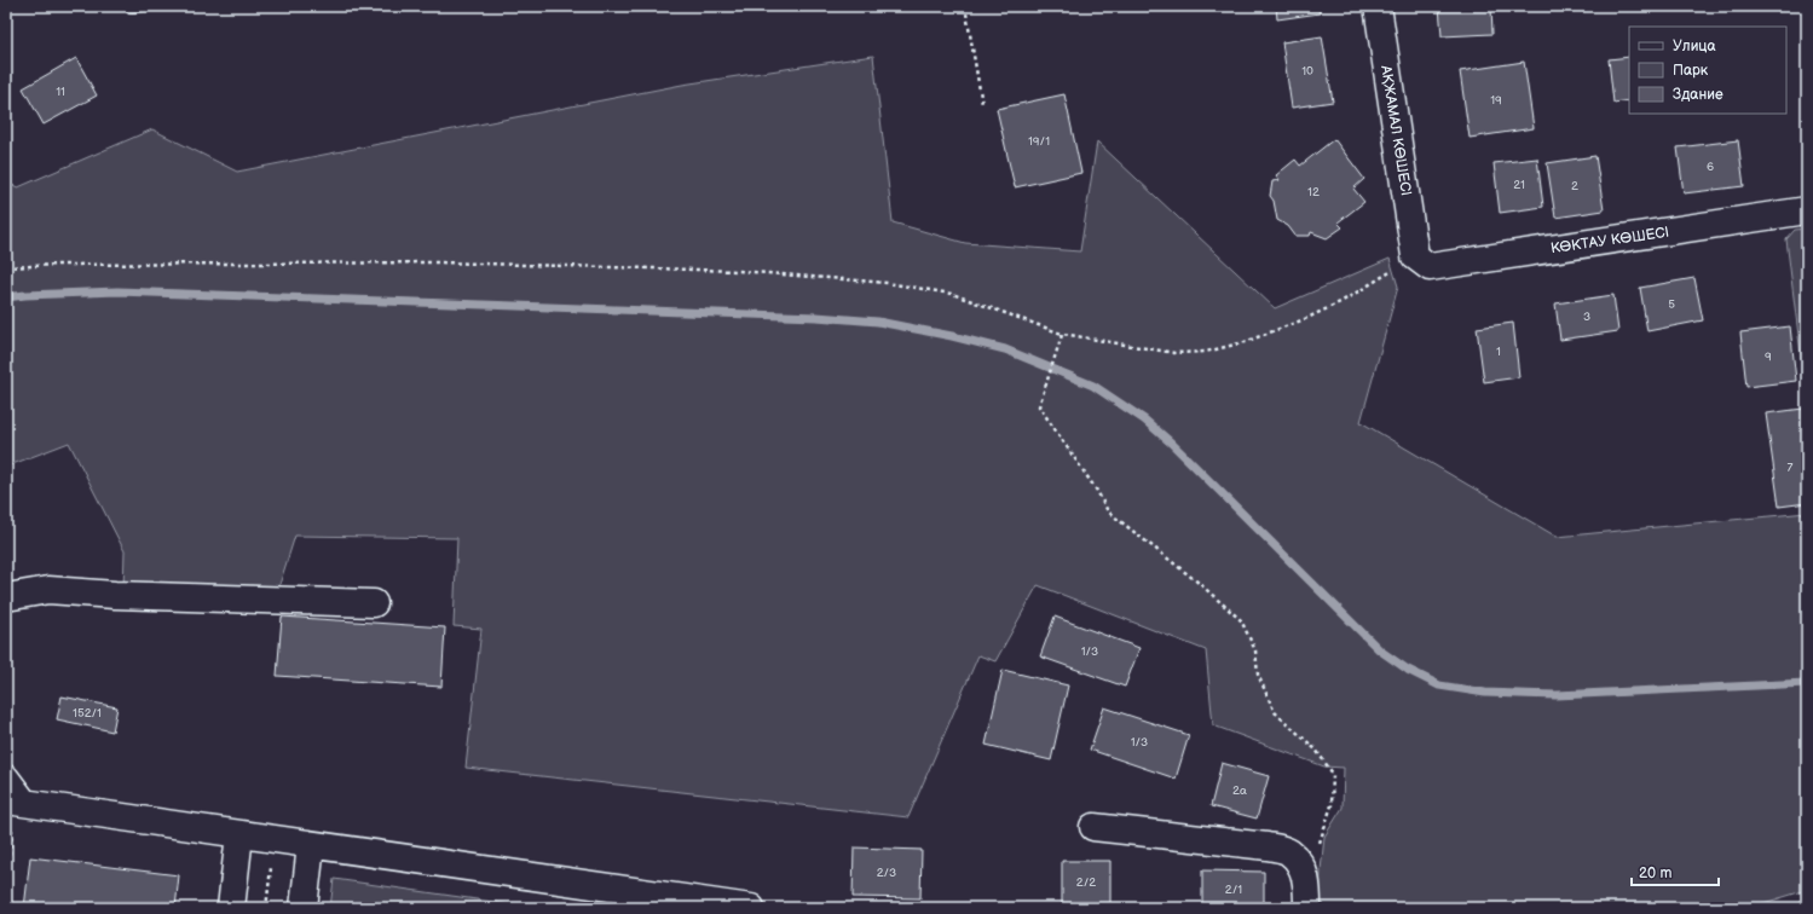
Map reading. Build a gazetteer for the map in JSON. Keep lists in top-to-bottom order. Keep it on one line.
{"streets":{"street":["АҚЖАМАЛ КӨШЕСІ","КӨКТАУ КӨШЕСІ"]},"crossings":[["АҚЖАМАЛ КӨШЕСІ","КӨКТАУ КӨШЕСІ"]],"house_numbers":["10","11","19","19/1","6","21","2","12","5","3","1","9","7","1/3","152/1","1/3","2а","2/3","2/2","2/1"],"legend":["Улица","Парк","Здание"],"scale_bar":"20 m"}
